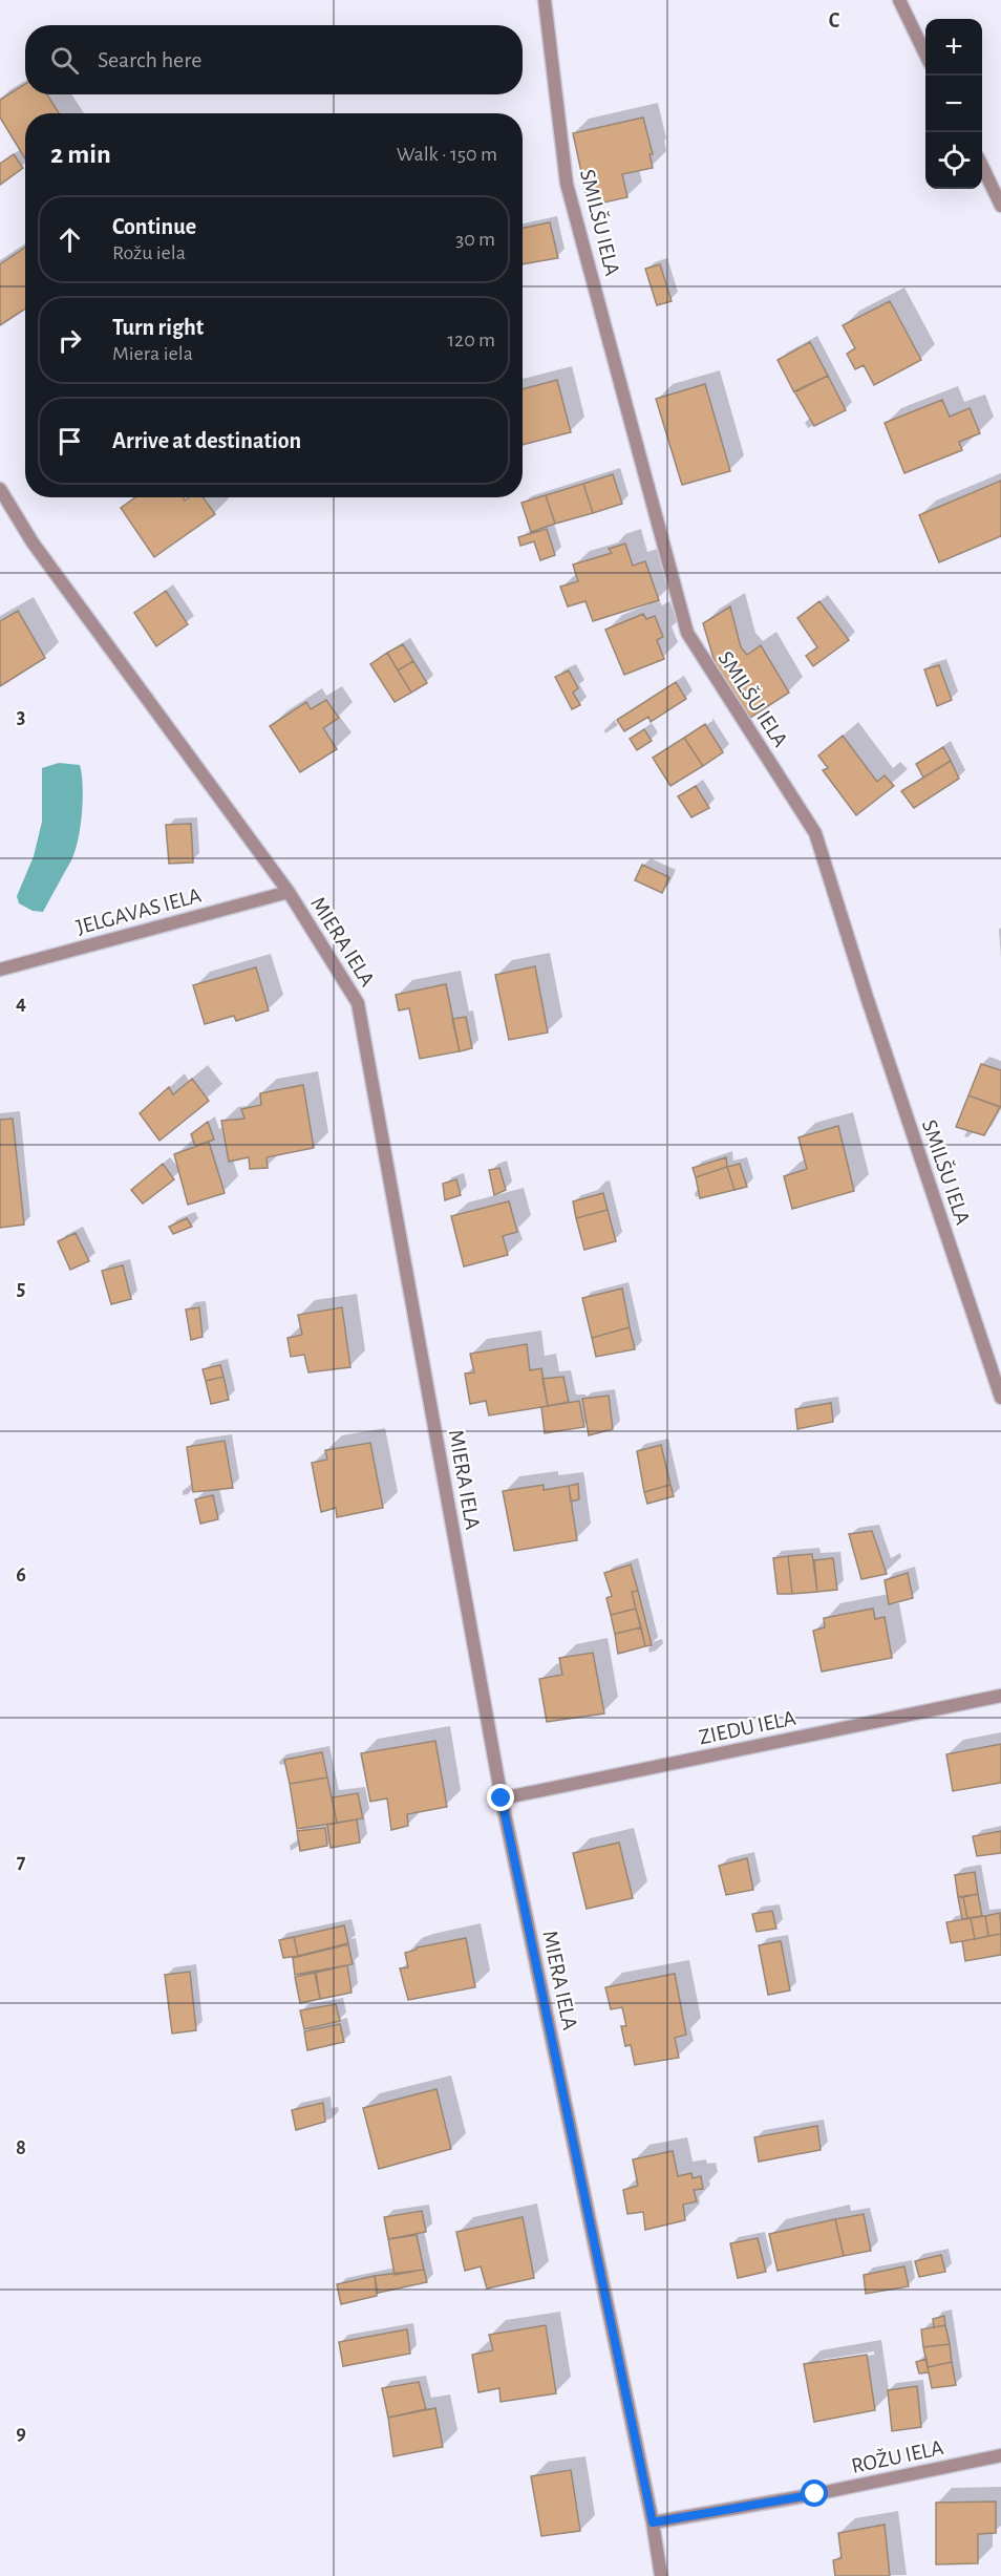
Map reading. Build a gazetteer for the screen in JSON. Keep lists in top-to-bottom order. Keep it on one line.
{"streets":{"street":["SMILŠU IELA","JELGAVAS IELA","MIERA IELA","ZIEDU IELA","ROŽU IELA"]},"crossings":[["JELGAVAS IELA","MIERA IELA"],["MIERA IELA","ZIEDU IELA"],["MIERA IELA","ROŽU IELA"]],"page":{"map_buttons":["+","−"],"search":"Search here","heading":["2 min","Walk · 150 m"],"list":[["Continue","Rožu iela","30 m"],["Turn right","Miera iela","120 m"],"Arrive at destination"]},"grid":{"columns":["C"],"rows":["3","4","5","6","7","8","9"]}}
